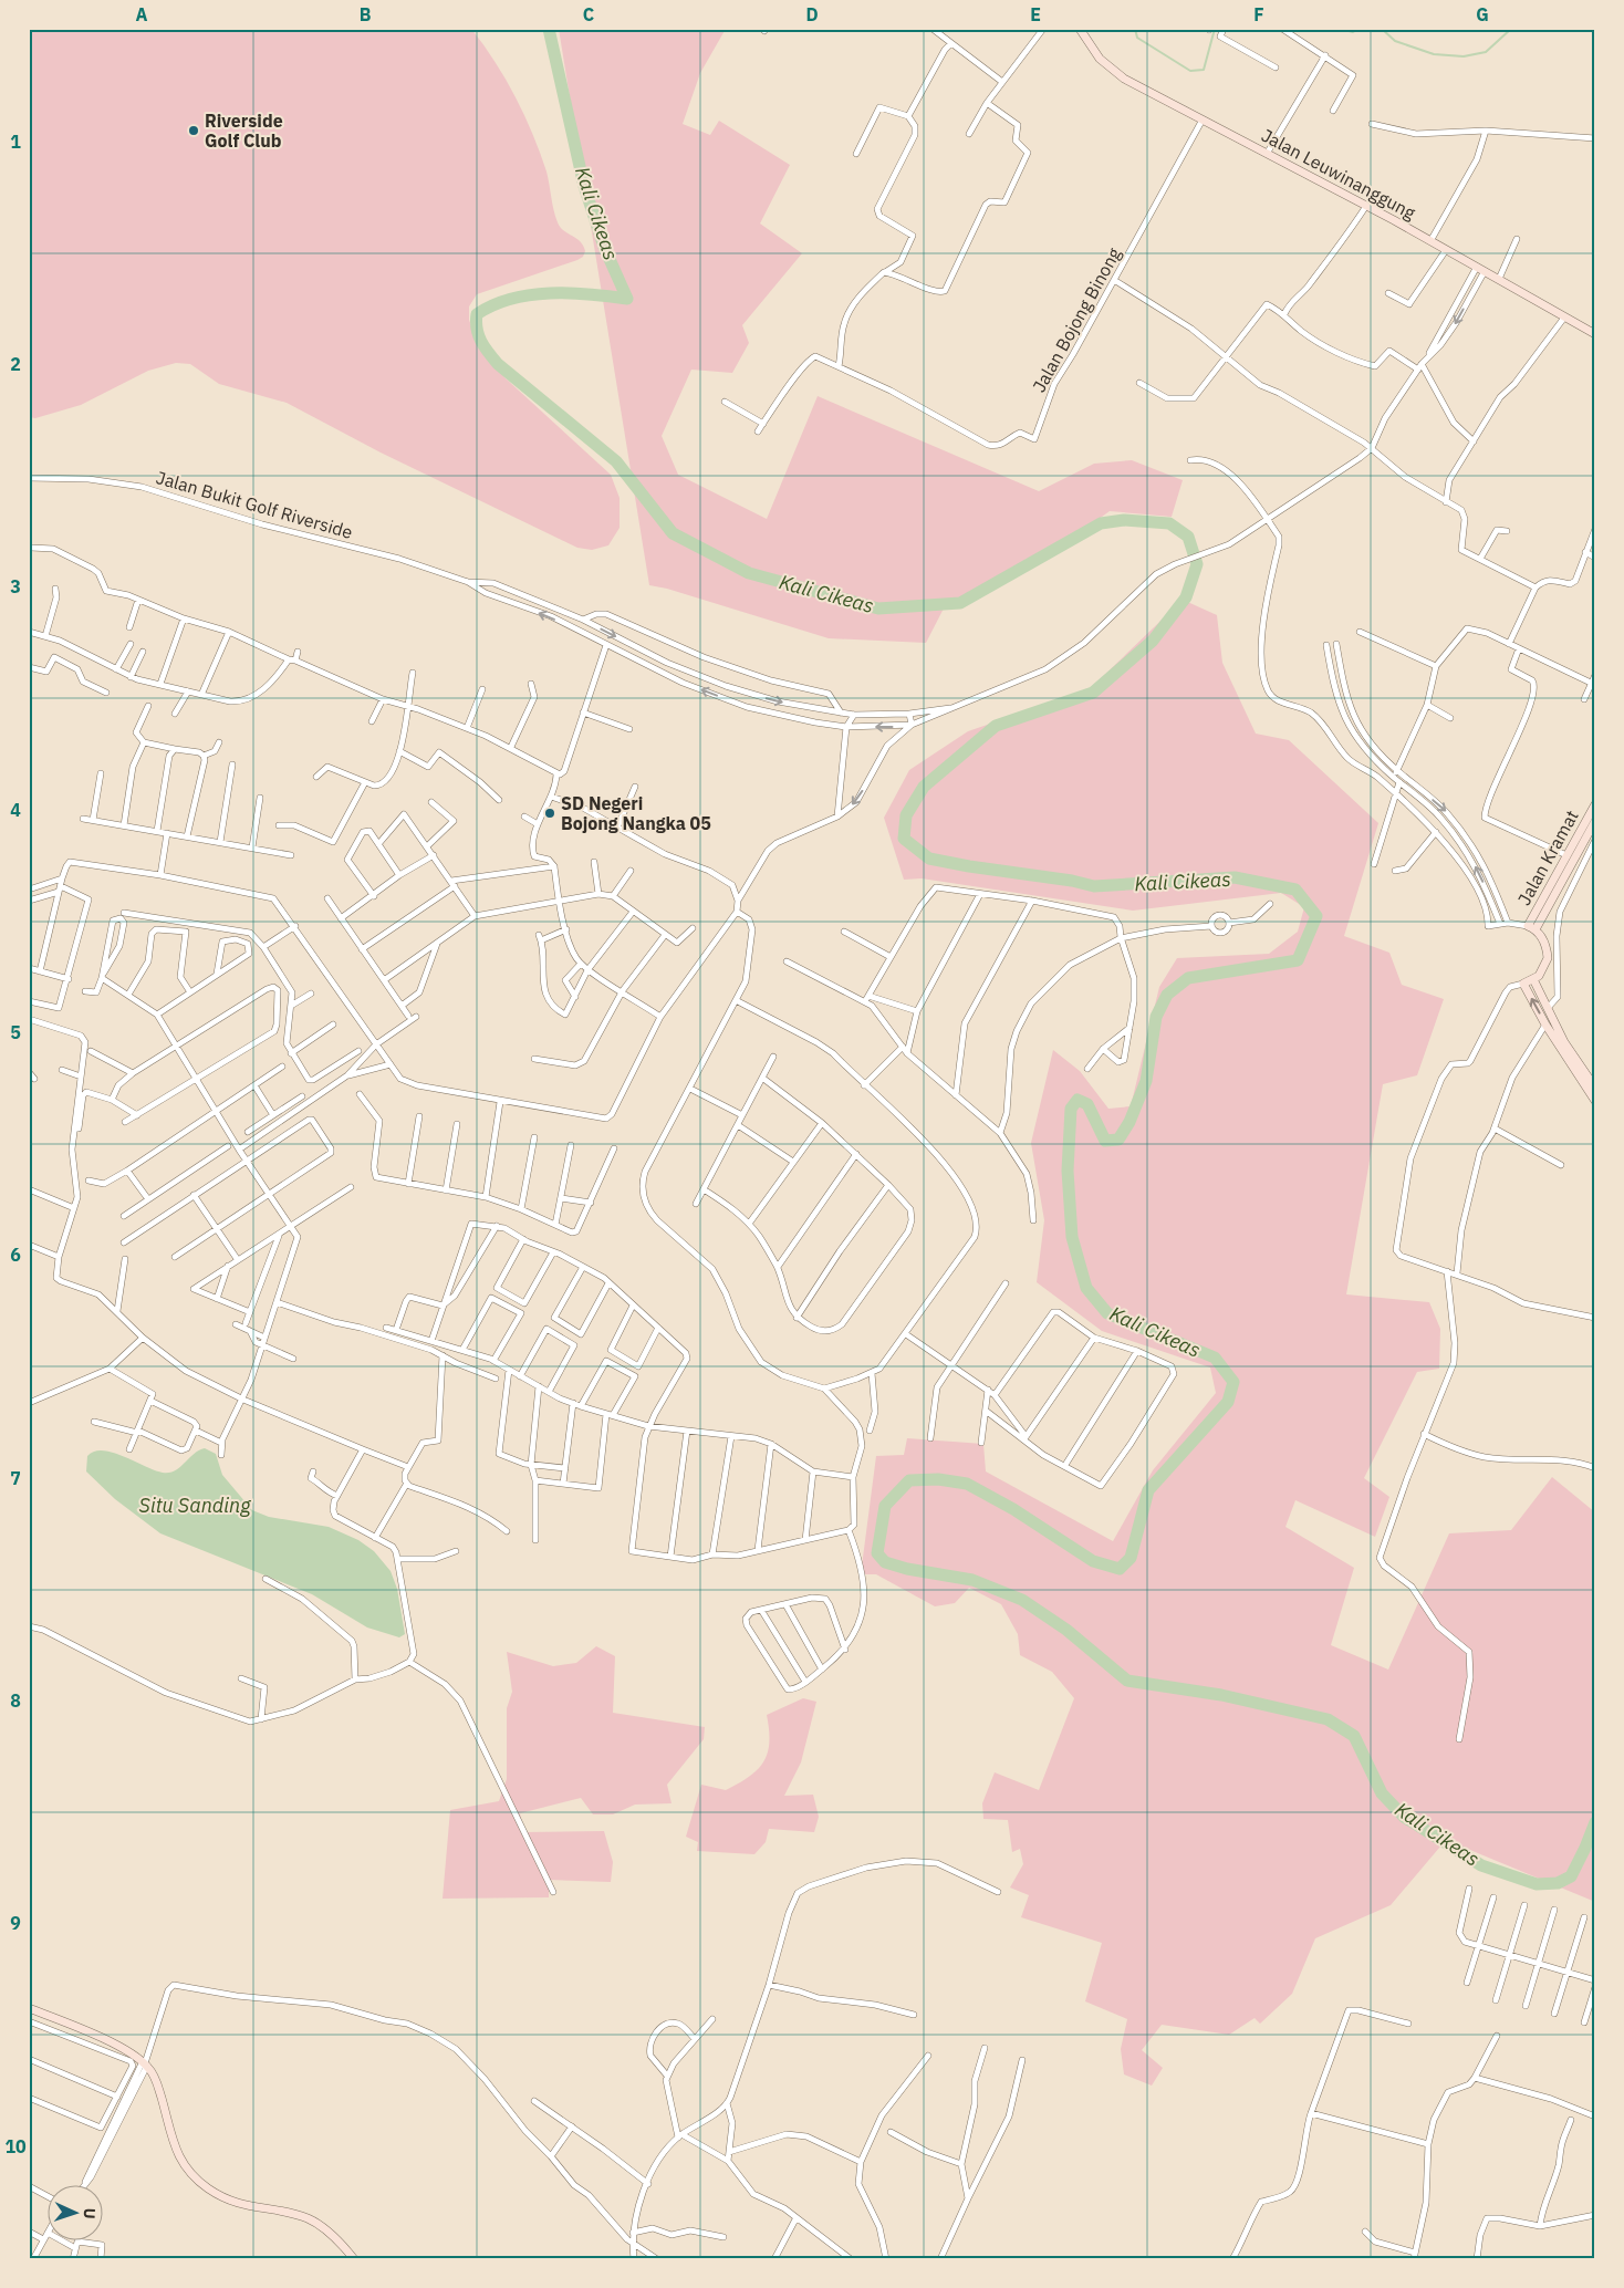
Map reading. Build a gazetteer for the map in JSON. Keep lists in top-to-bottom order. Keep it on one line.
{"streets":{"main road":["Jalan Leuwinanggung","Jalan Kramat"],"street":["Jalan Bojong Binong","Jalan Bukit Golf Riverside"]},"crossings":[["Jalan Leuwinanggung","Jalan Bojong Binong"]],"water":["Kali Cikeas","Situ Sanding"],"places":["Riverside Golf Club","SD Negeri Bojong Nangka 05"],"north":"right","grid":{"columns":["A","B","C","D","E","F","G"],"rows":["1","2","3","4","5","6","7","8","9","10"]}}
